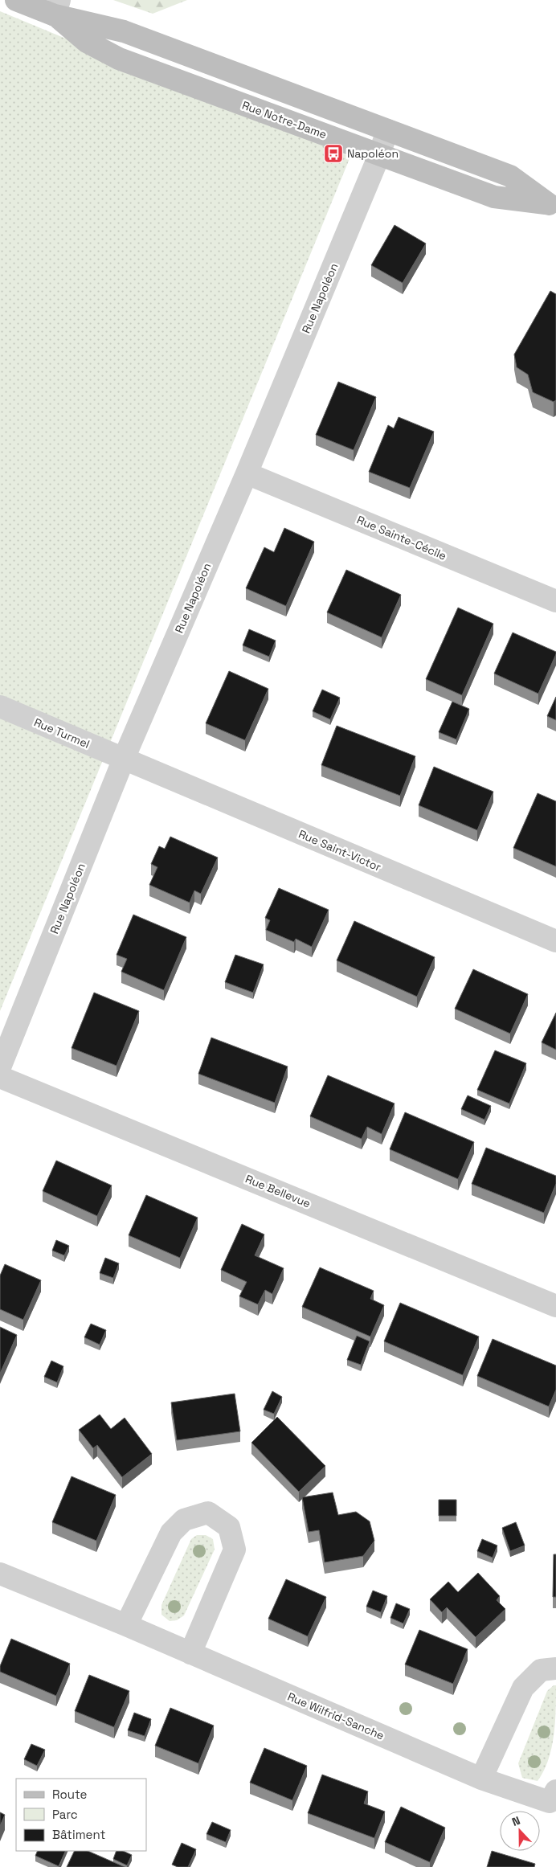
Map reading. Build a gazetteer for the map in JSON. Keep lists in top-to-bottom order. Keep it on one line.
{"streets":{"street":["Rue Notre-Dame","Rue Napoléon","Rue Sainte-Cécile","Rue Turmel","Rue Saint-Victor","Rue Bellevue","Rue Wilfrid-Sanche"]},"crossings":[["Rue Notre-Dame","Rue Napoléon"],["Rue Napoléon","Rue Sainte-Cécile"],["Rue Napoléon","Rue Turmel"],["Rue Napoléon","Rue Saint-Victor"],["Rue Turmel","Rue Saint-Victor"]],"places":{"bus stop":["Napoléon"]},"legend":["Route","Parc","Bâtiment"],"north":"top"}
